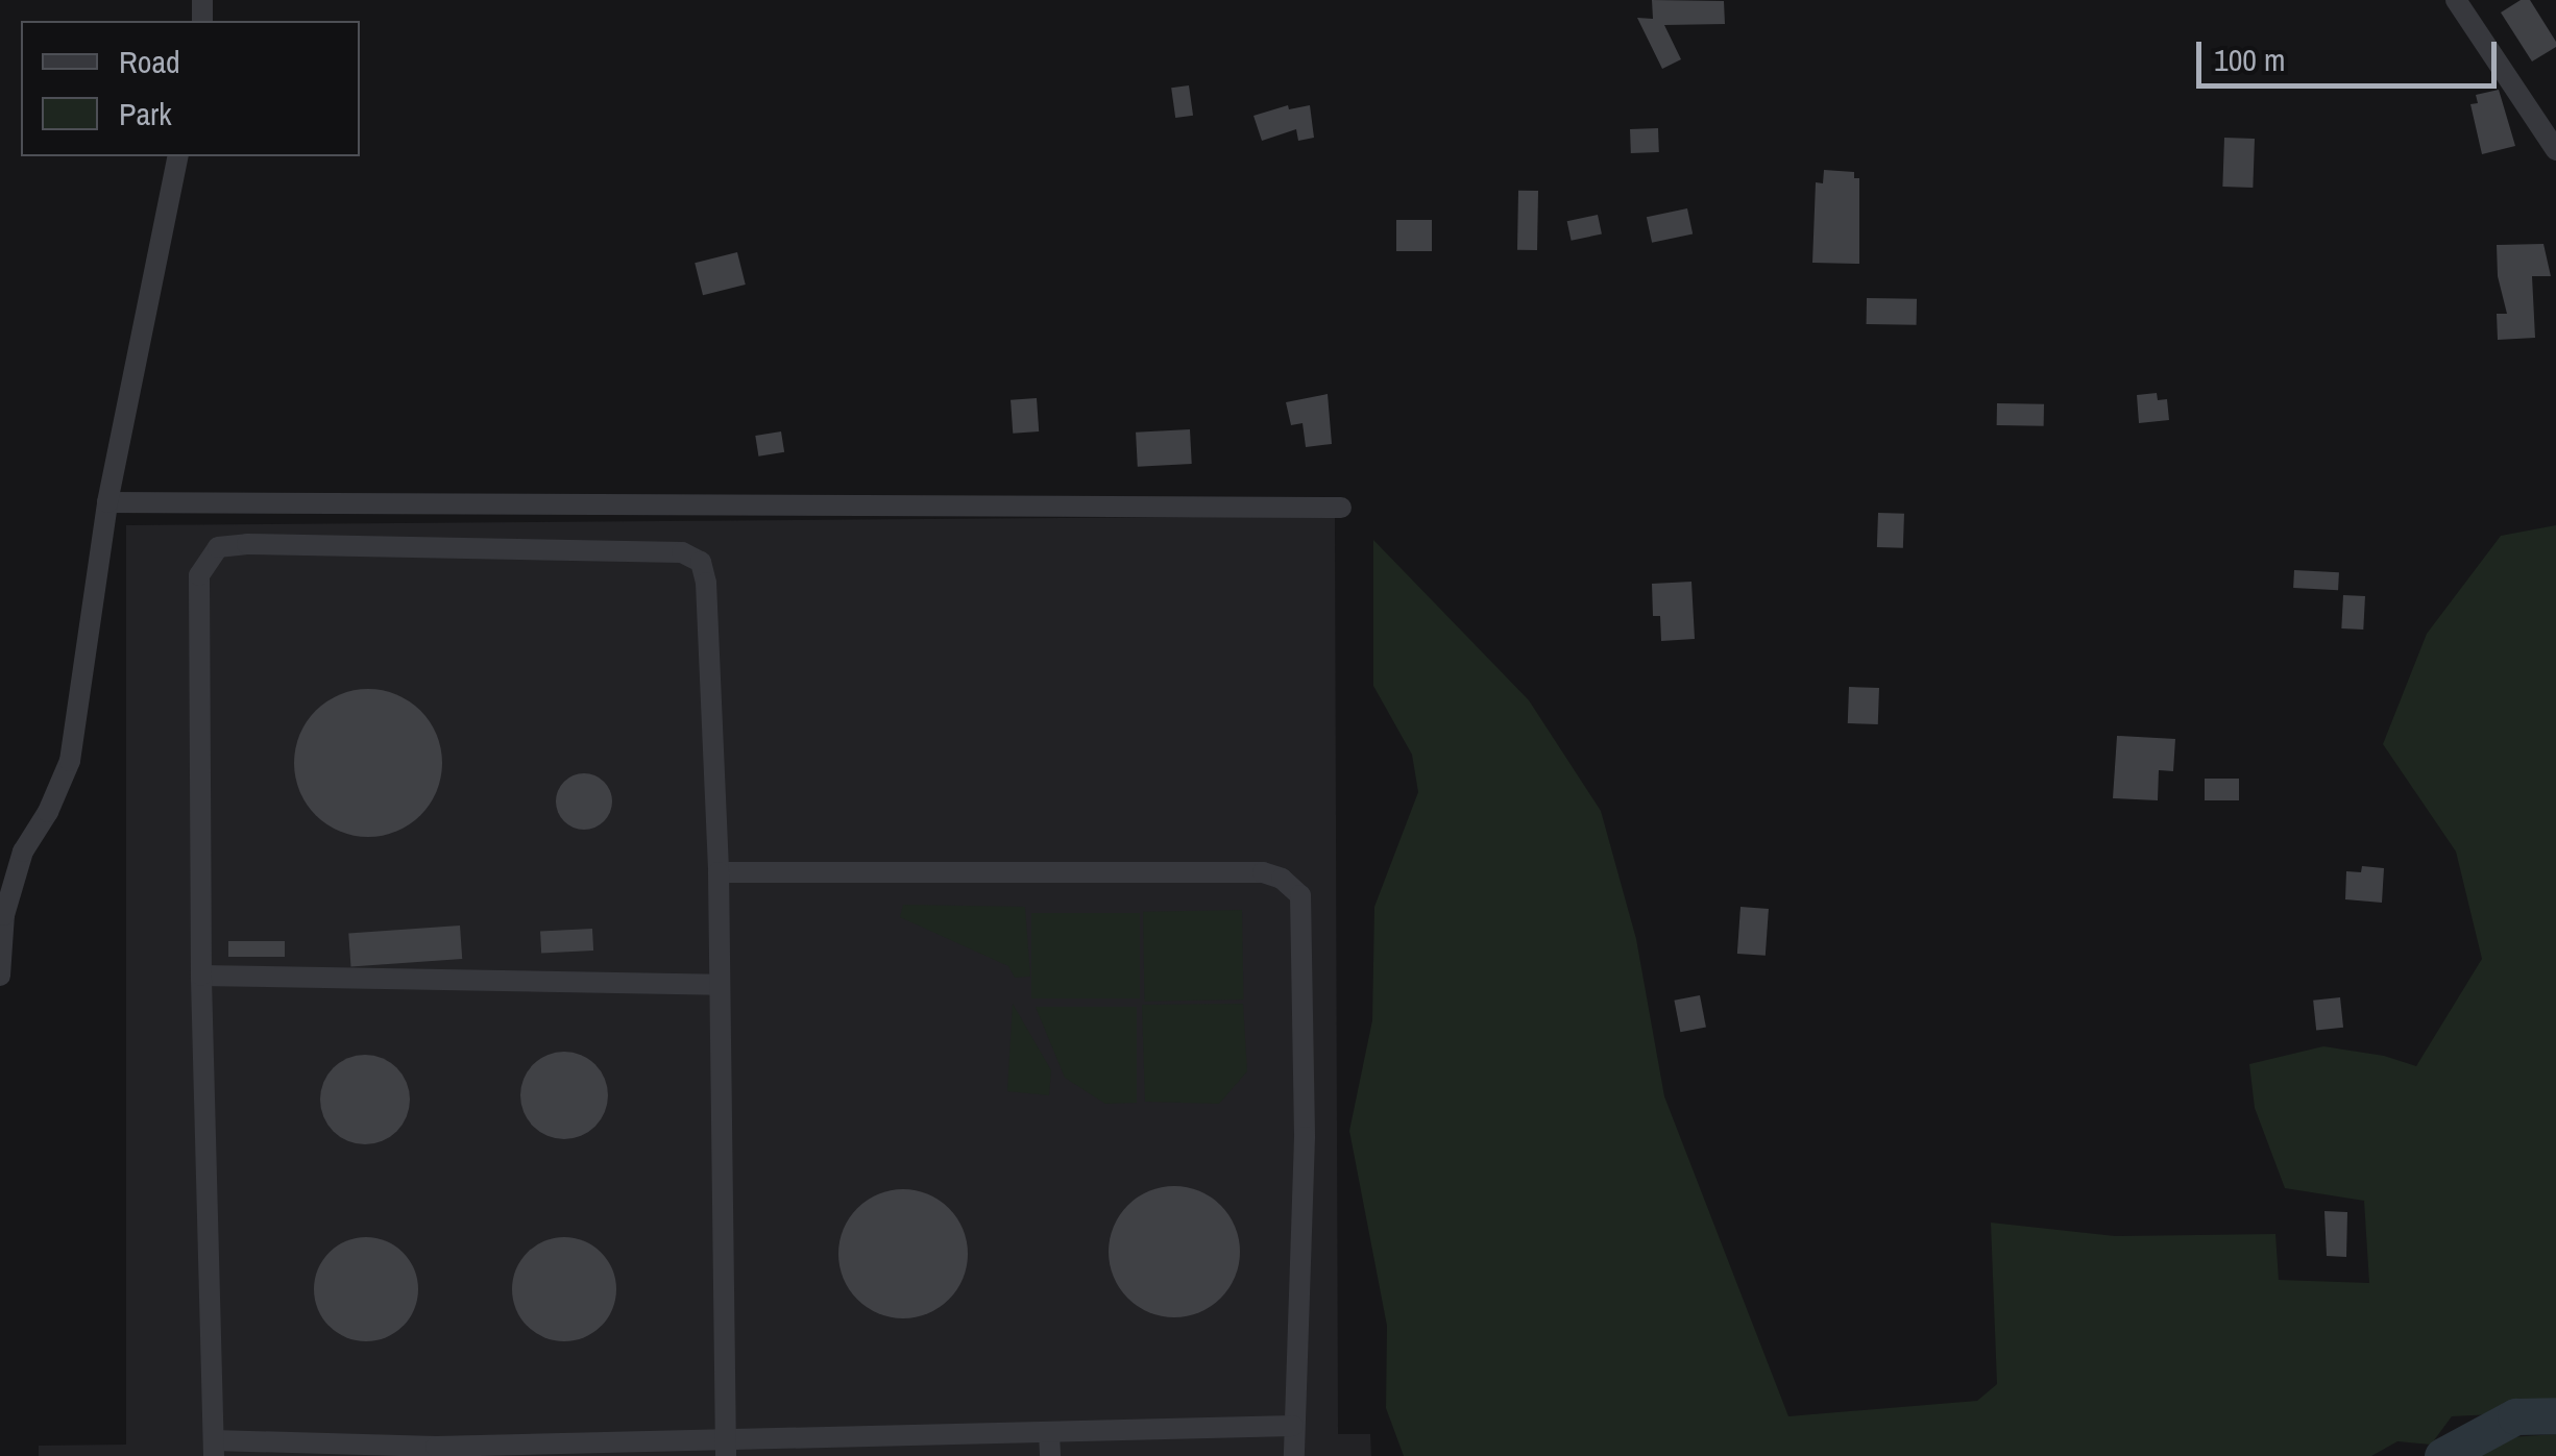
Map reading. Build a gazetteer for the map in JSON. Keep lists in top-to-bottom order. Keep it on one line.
{"legend":["Road","Park"],"scale_bar":"100 m"}
